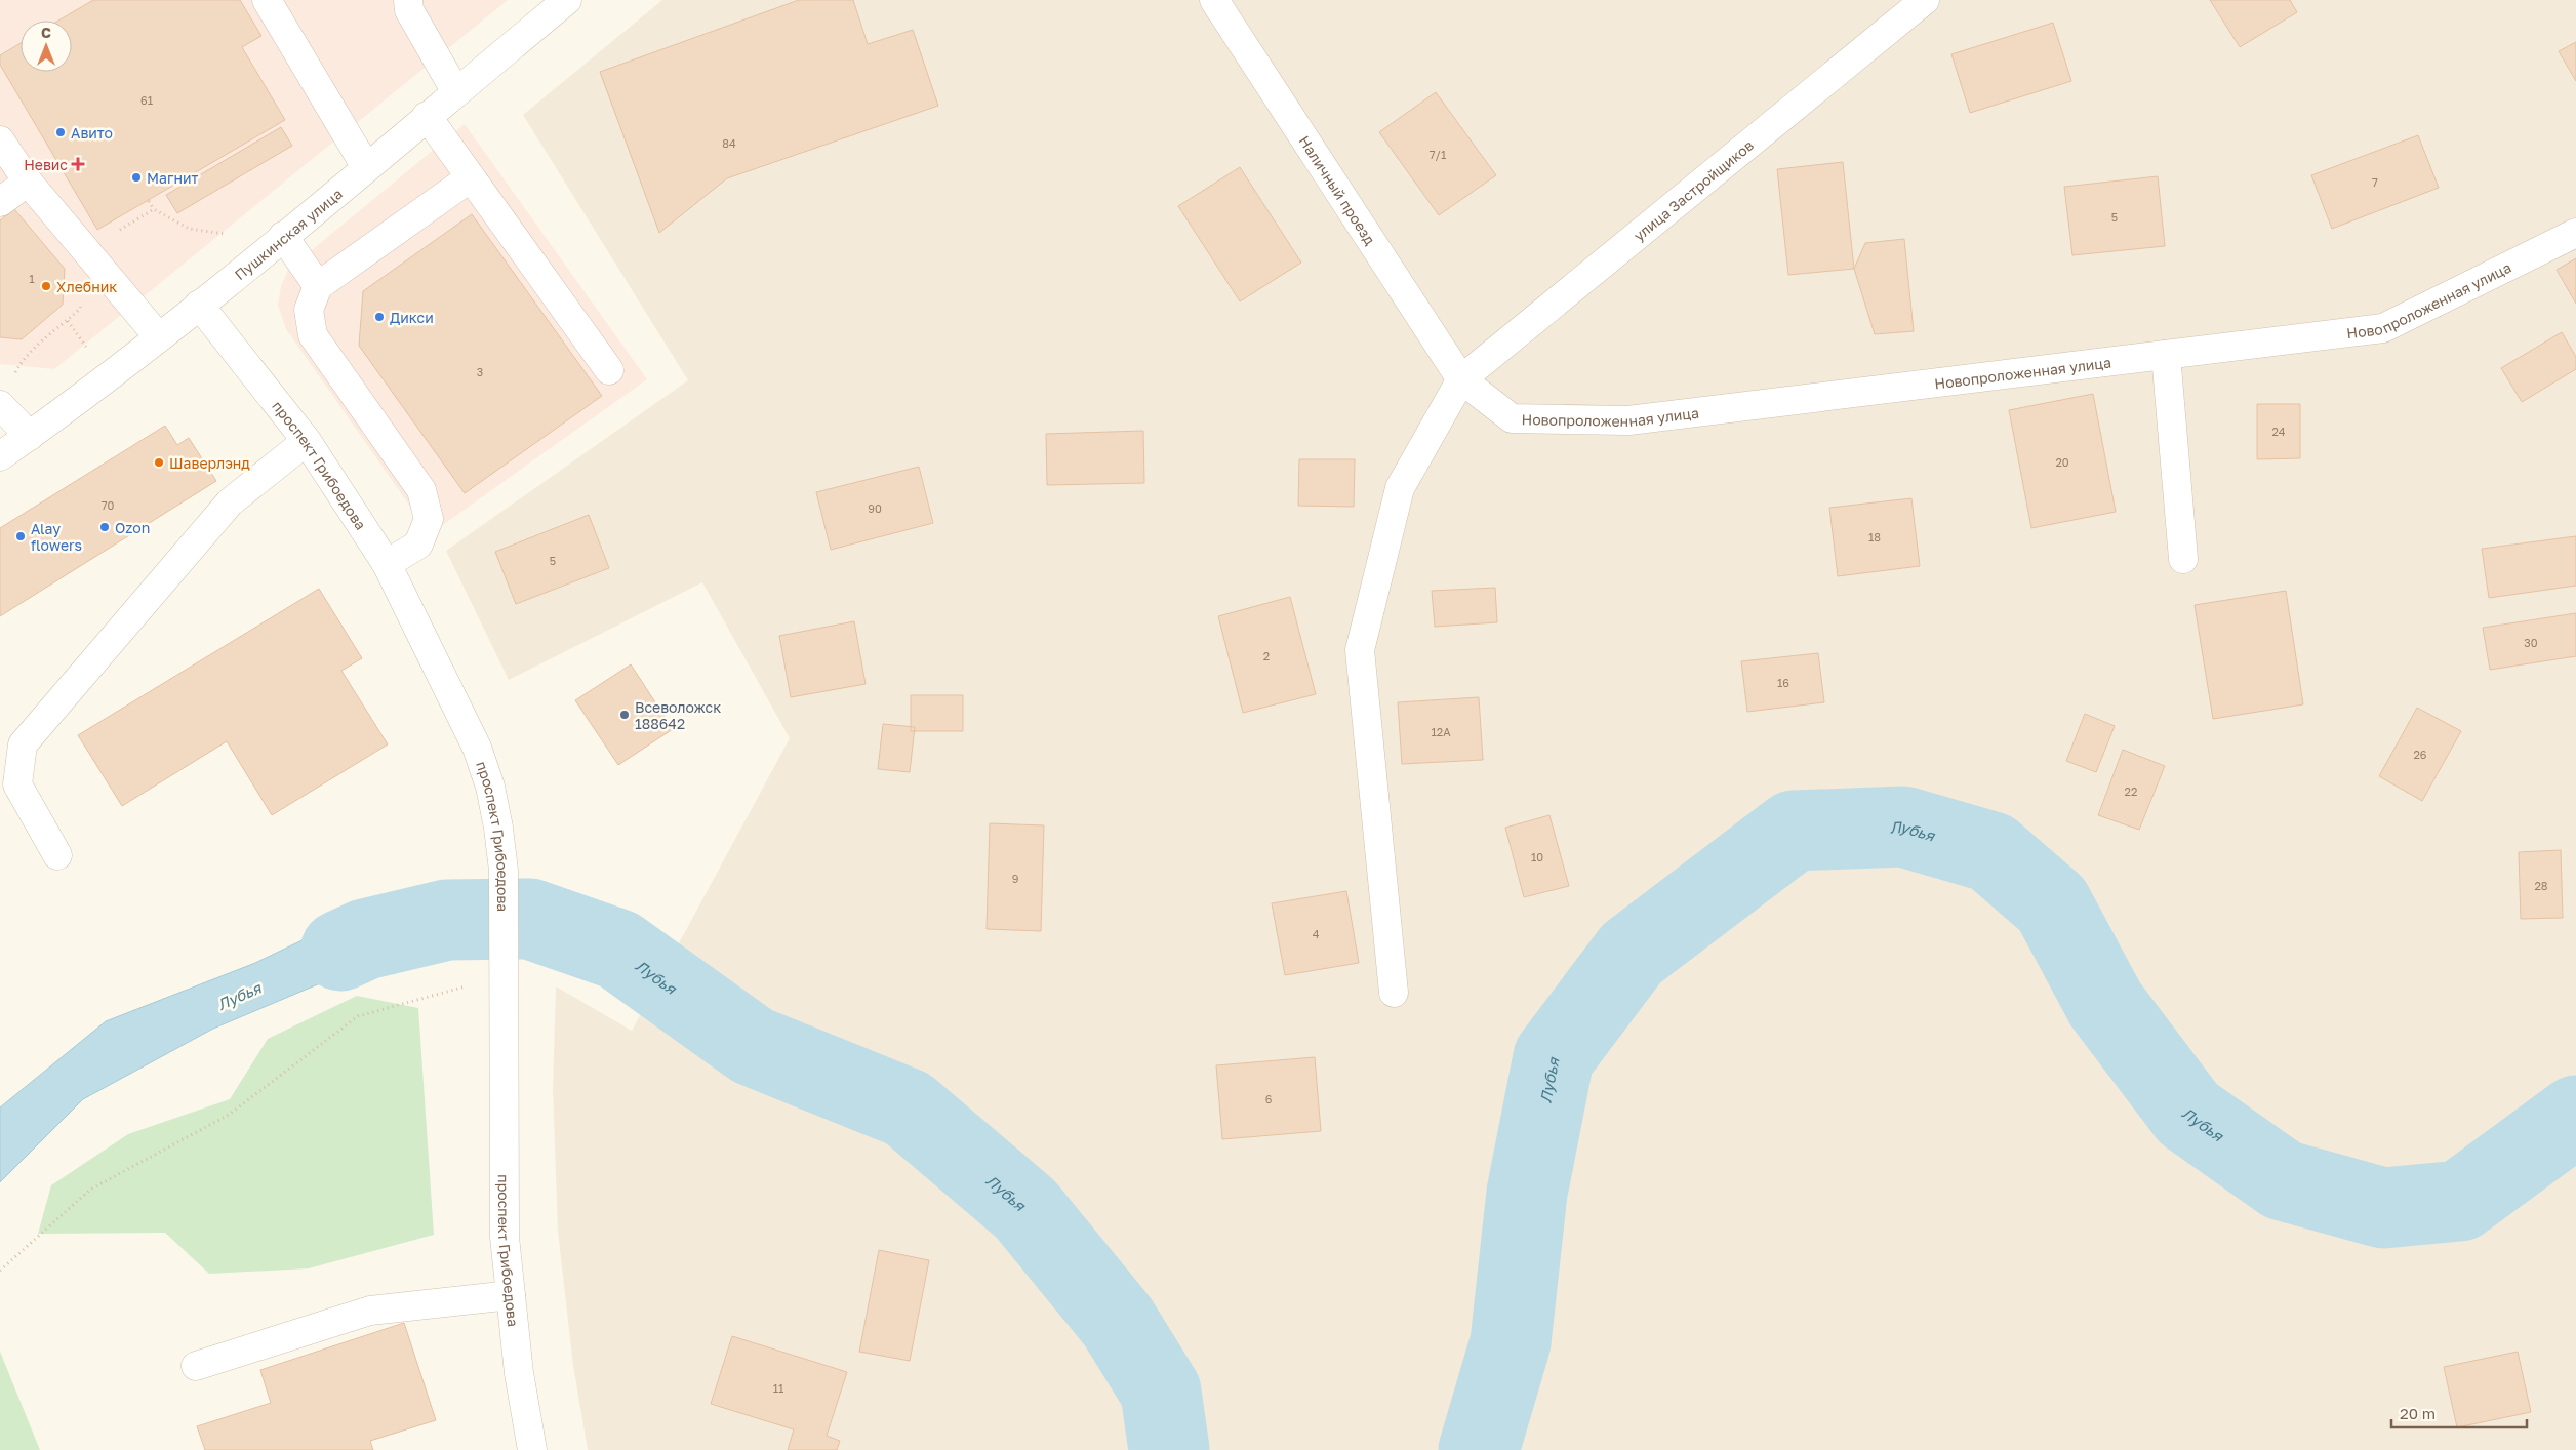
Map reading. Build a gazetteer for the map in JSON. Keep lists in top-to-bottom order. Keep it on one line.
{"streets":{"street":["Наличный проезд","улица Застройщиков","Пушкинская улица","Новопроложенная улица","проспект Грибоедова"]},"crossings":[["Наличный проезд","улица Застройщиков"],["Наличный проезд","Новопроложенная улица"],["улица Застройщиков","Новопроложенная улица"],["Пушкинская улица","проспект Грибоедова"]],"water":["Лубья"],"places":{"other":["Авито","Магнит","Хлебник","Дикси","Шаверлэнд","Ozon","Alay flowers","Всеволожск 188642"],"health":["Невис"]},"house_numbers":["61","84","7/1","7","5","1","3","24","20","70","90","18","5","30","2","16","12А","26","22","10","9","28","4","6","11"],"scale_bar":"20 m","north":"top"}
